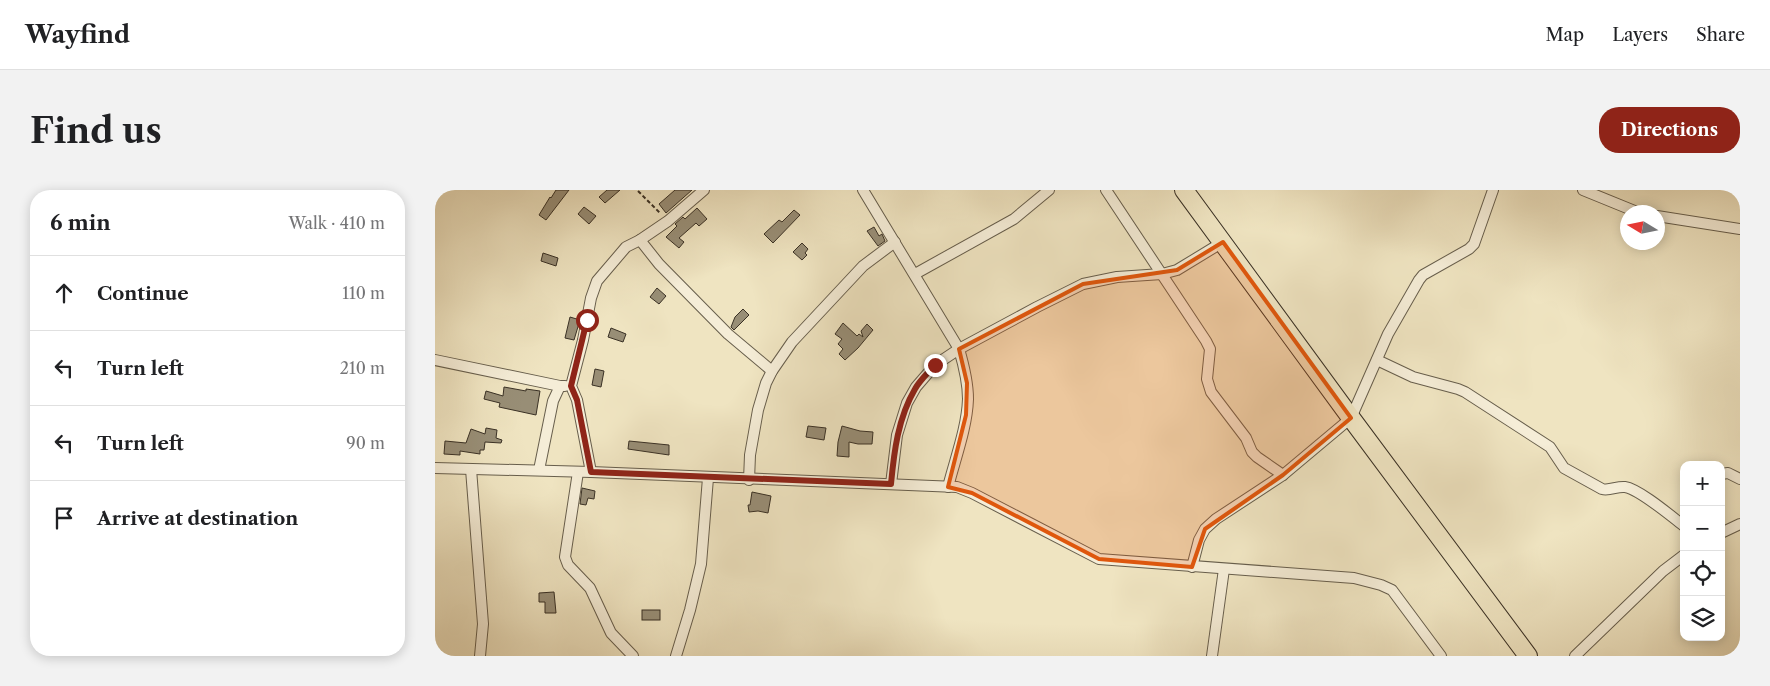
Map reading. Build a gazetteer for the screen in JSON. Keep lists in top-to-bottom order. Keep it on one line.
{"north":"left","page":{"header":"Wayfind","nav":["Map","Layers","Share"],"buttons":"Directions","title":"Find us","heading":["6 min","Walk · 410 m"],"list":[["Continue","110 m"],["Turn left","210 m"],["Turn left","90 m"],"Arrive at destination"],"map_buttons":["+","−"]}}
